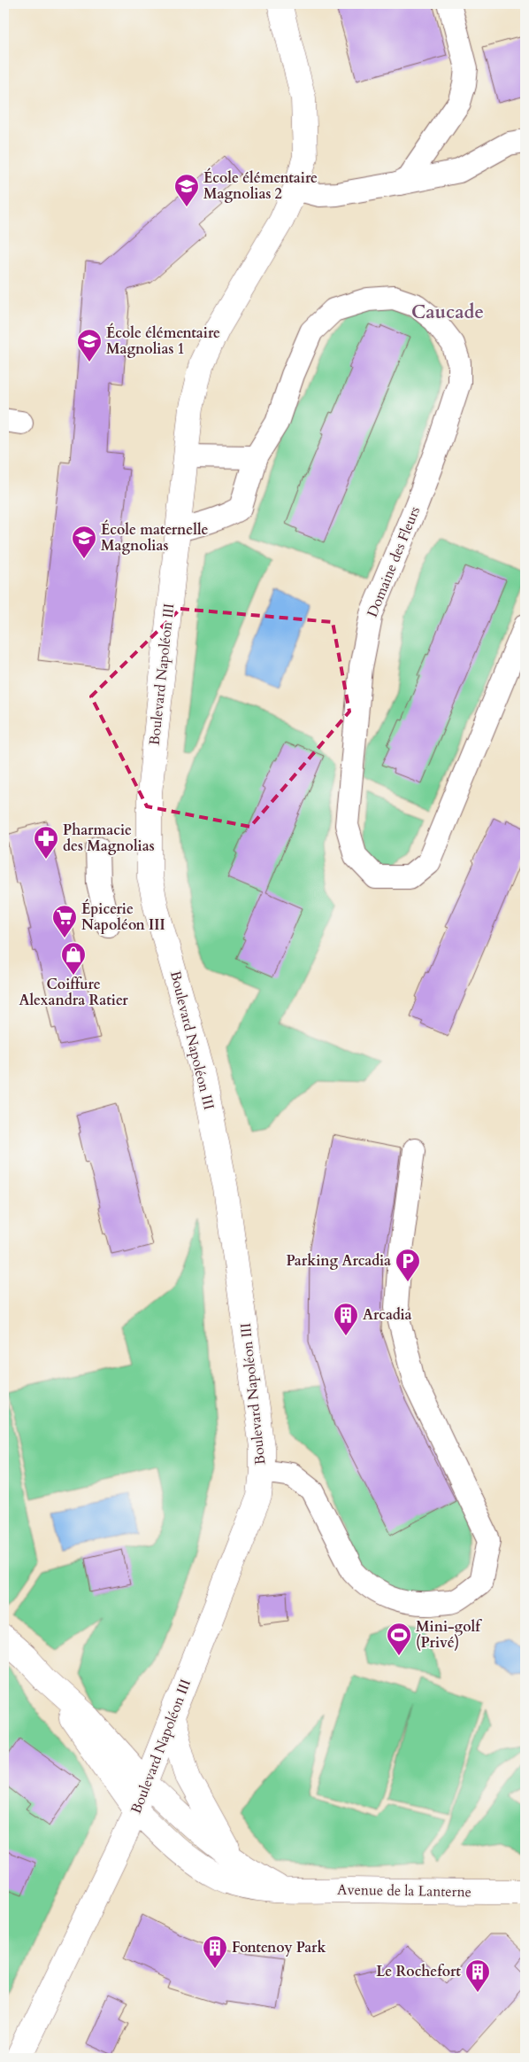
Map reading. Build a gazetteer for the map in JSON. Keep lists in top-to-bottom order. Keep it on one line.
{"streets":{"main road":["Boulevard Napoléon III","Avenue de la Lanterne"],"street":["Domaine des Fleurs"]},"crossings":[["Domaine des Fleurs","Boulevard Napoléon III"],["Boulevard Napoléon III","Avenue de la Lanterne"]],"districts":["Caucade"],"places":{"school or university":["École élémentaire Magnolias 2","École élémentaire Magnolias 1","École maternelle Magnolias"],"pharmacy":["Pharmacie des Magnolias"],"supermarket":["Épicerie Napoléon III"],"shop":["Coiffure Alexandra Ratier"],"parking":["Parking Arcadia"],"building":["Arcadia","Fontenoy Park","Le Rochefort"],"sports":["Mini-golf (Privé)"]}}
